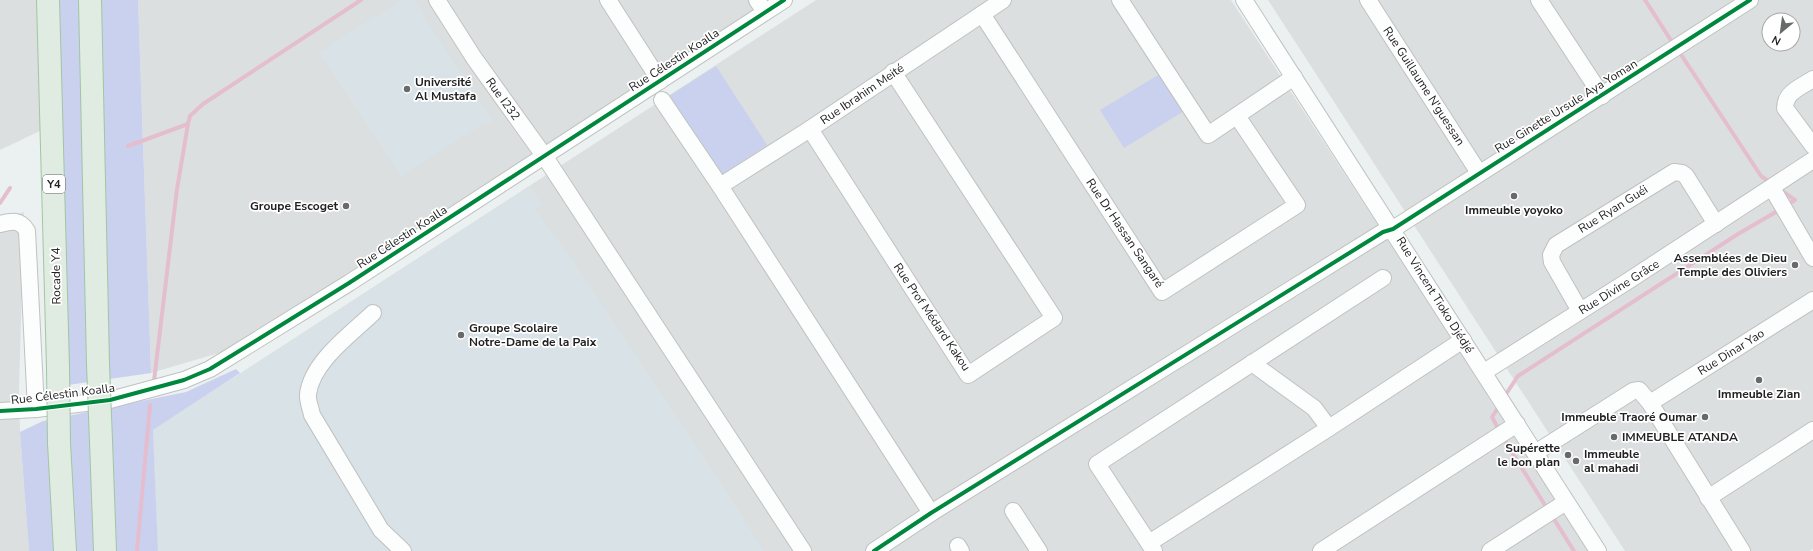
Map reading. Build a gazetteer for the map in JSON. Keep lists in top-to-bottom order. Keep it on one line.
{"streets":{"highway":["Y4","Rocade Y4"],"street":["Rue Célestin Koalla","Rue Guillaume N'guessan","Rue Ibrahim Meité","Rue I232","Rue Ginette Ursule Aya Yoman","Rue Ryan Guéi","Rue Dr Hassan Sangaré","Rue Divine Grâce","Rue Vincent Tioko Djédjé","Rue Prof Médard Kakou","Rue Dinar Yao"]},"crossings":[["Rue Célestin Koalla","Rue I232"],["Rue Guillaume N'guessan","Rue Ginette Ursule Aya Yoman"],["Rue Ibrahim Meité","Rue Dr Hassan Sangaré"],["Rue Ibrahim Meité","Rue Prof Médard Kakou"],["Rue Ginette Ursule Aya Yoman","Rue Vincent Tioko Djédjé"],["Rue Ryan Guéi","Rue Divine Grâce"],["Rue Divine Grâce","Rue Vincent Tioko Djédjé"]],"places":["Université Al Mustafa","Immeuble yoyoko","Groupe Escoget","Assemblées de Dieu Temple des Oliviers","Groupe Scolaire Notre-Dame de la Paix","Immeuble Zian","Immeuble Traoré Oumar","IMMEUBLE ATANDA","Supérette le bon plan","Immeuble al mahadi"],"north":"bottom left"}
